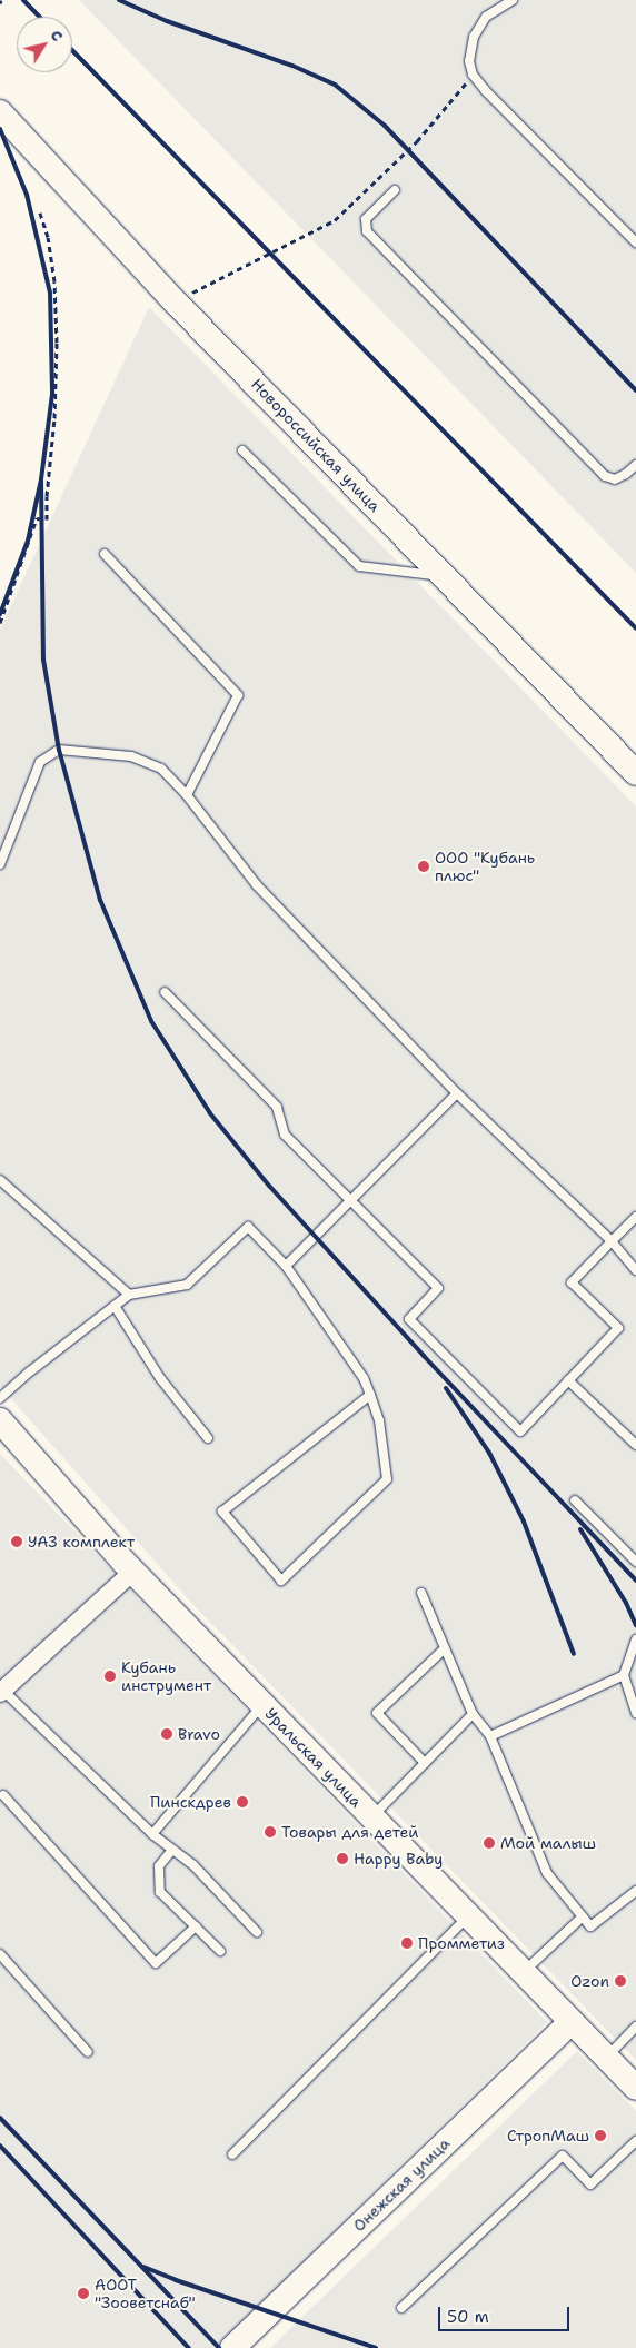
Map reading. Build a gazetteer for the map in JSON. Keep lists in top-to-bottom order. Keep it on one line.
{"streets":{"main road":["Новороссийская улица","Уральская улица","Онежская улица"]},"crossings":[["Уральская улица","Онежская улица"]],"places":["ООО \"Кубань плюс\"","УАЗ комплект","Кубань инструмент","Bravo","Пинскдрев","Товары для детей","Мой малыш","Happy Baby","Промметиз","Ozon","СтропМаш","АООТ \"Зооветснаб\""],"scale_bar":"50 m","north":"top right"}
